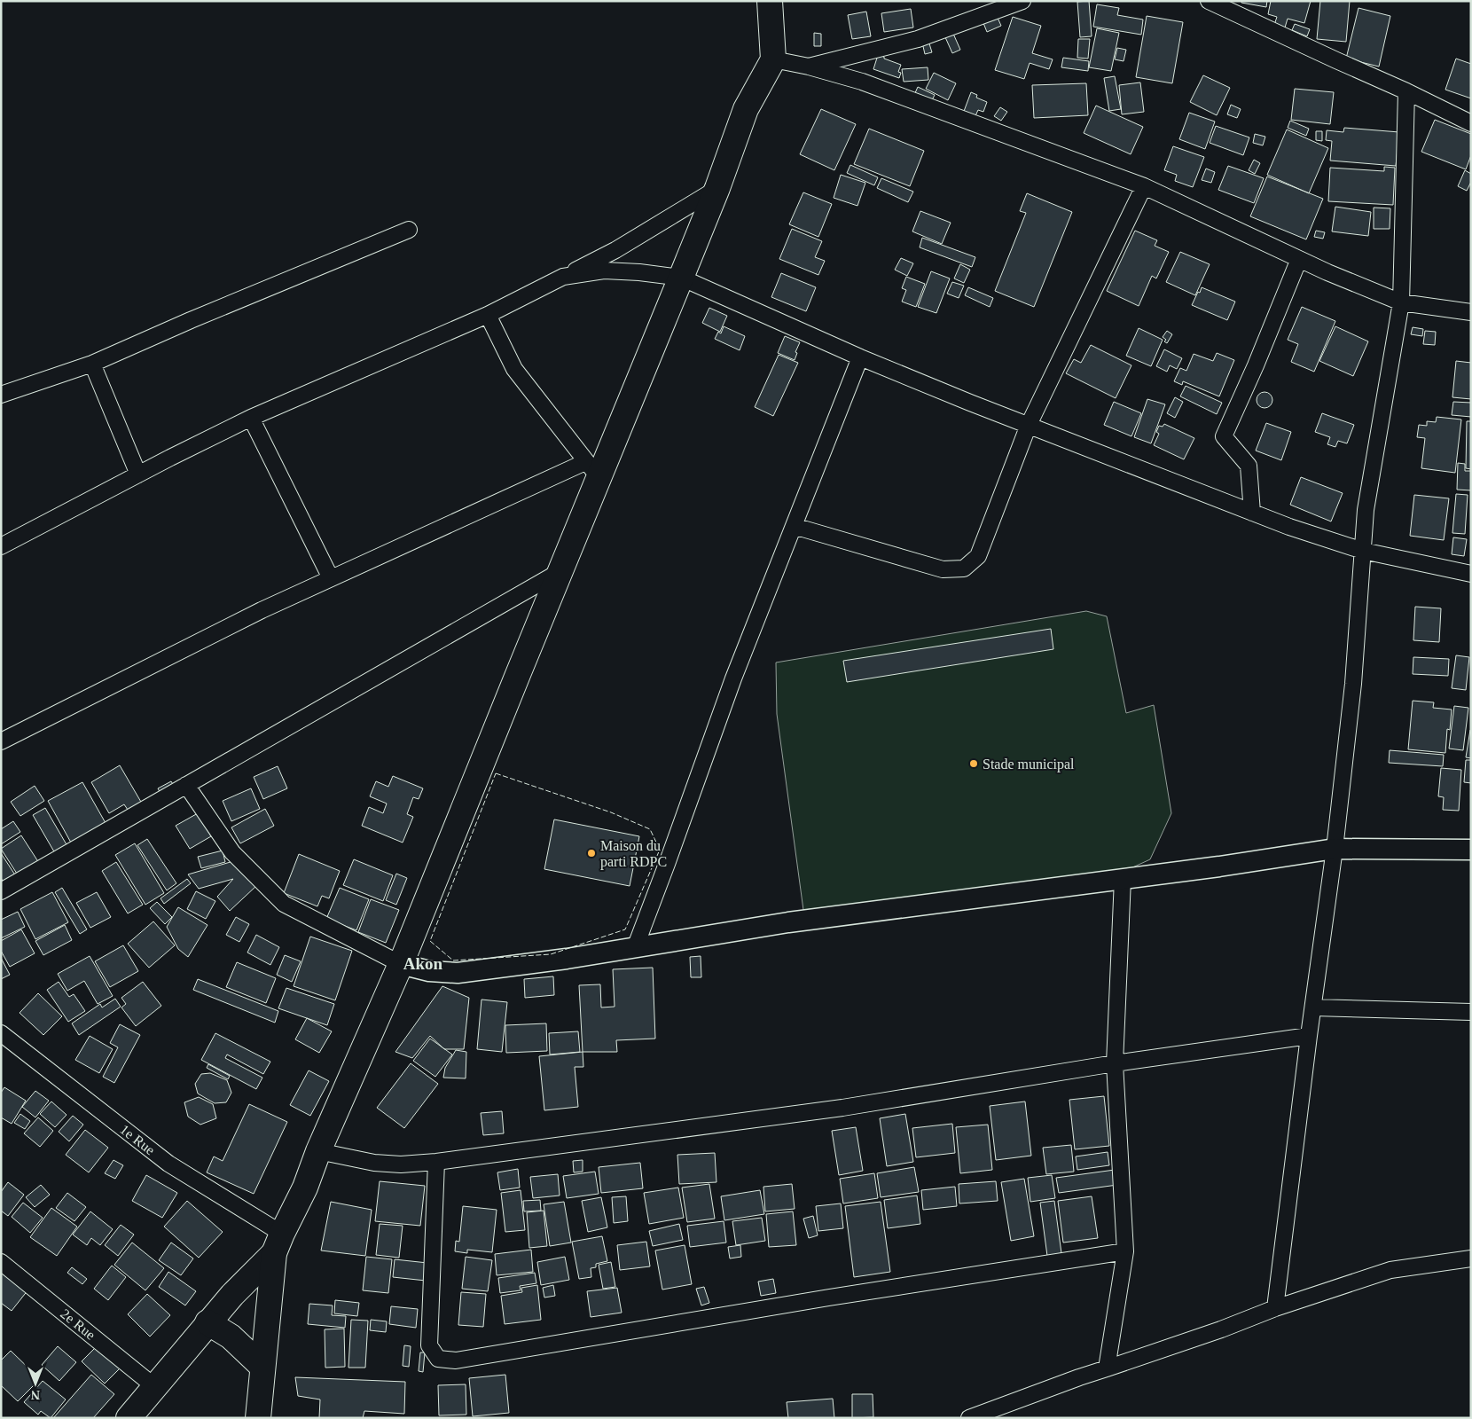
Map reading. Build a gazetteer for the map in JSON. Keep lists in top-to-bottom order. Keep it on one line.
{"streets":{"street":["1e Rue","2e Rue"]},"districts":["Akon"],"places":["Stade municipal","Maison du parti RDPC"],"north":"bottom"}
